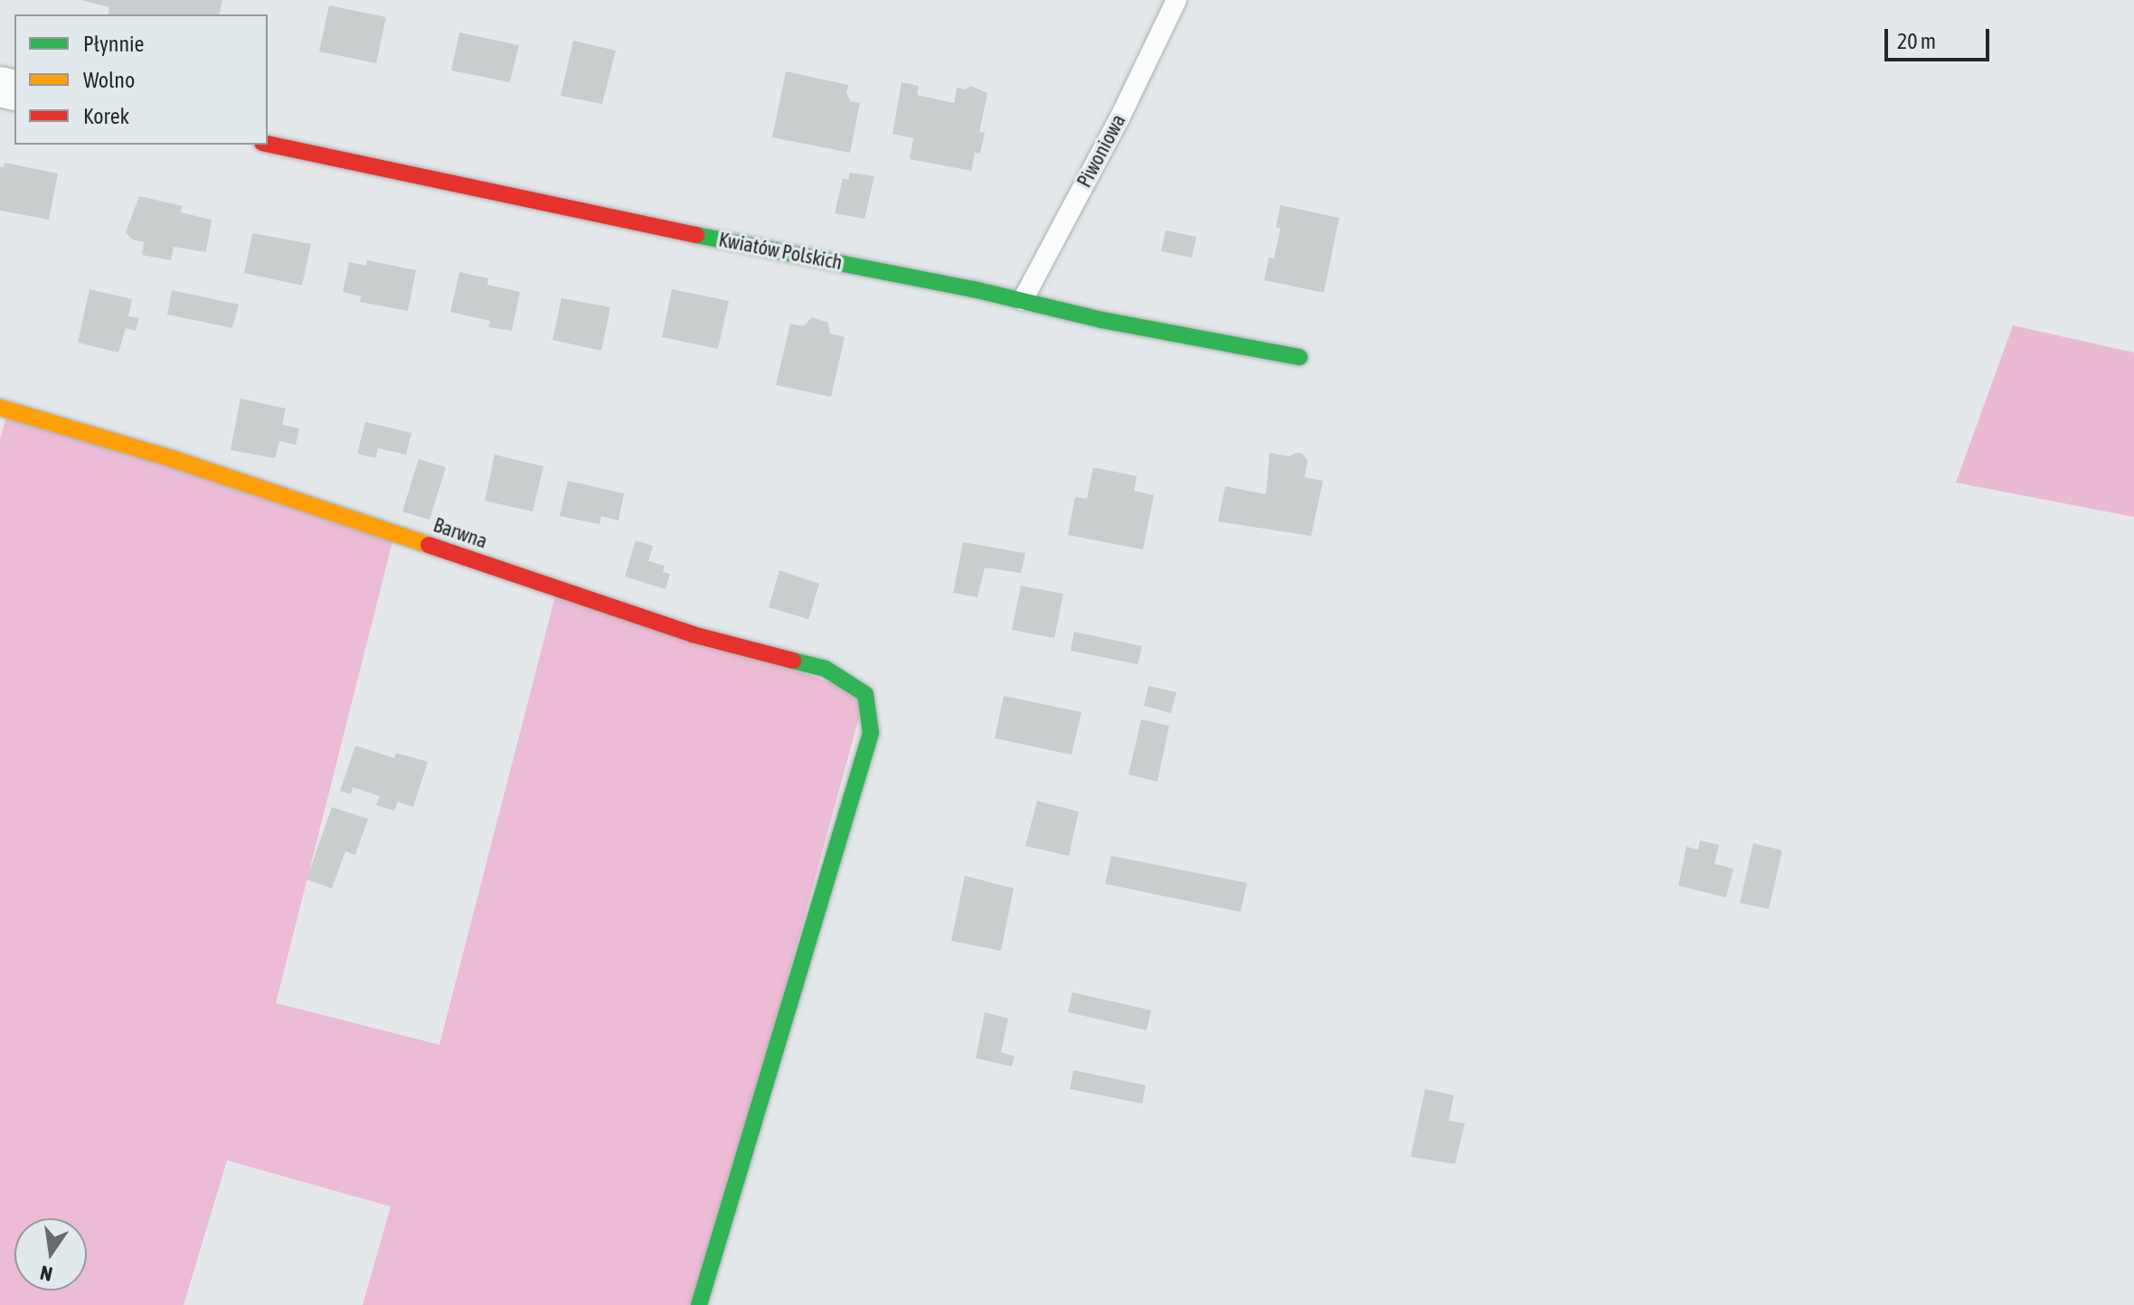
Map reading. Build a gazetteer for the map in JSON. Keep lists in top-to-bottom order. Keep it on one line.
{"streets":{"street":["Kwiatów Polskich","Barwna"],"lane":["Piwoniowa"]},"crossings":[["Piwoniowa","Kwiatów Polskich"]],"legend":["Płynnie","Wolno","Korek"],"scale_bar":"20 m","north":"bottom"}
